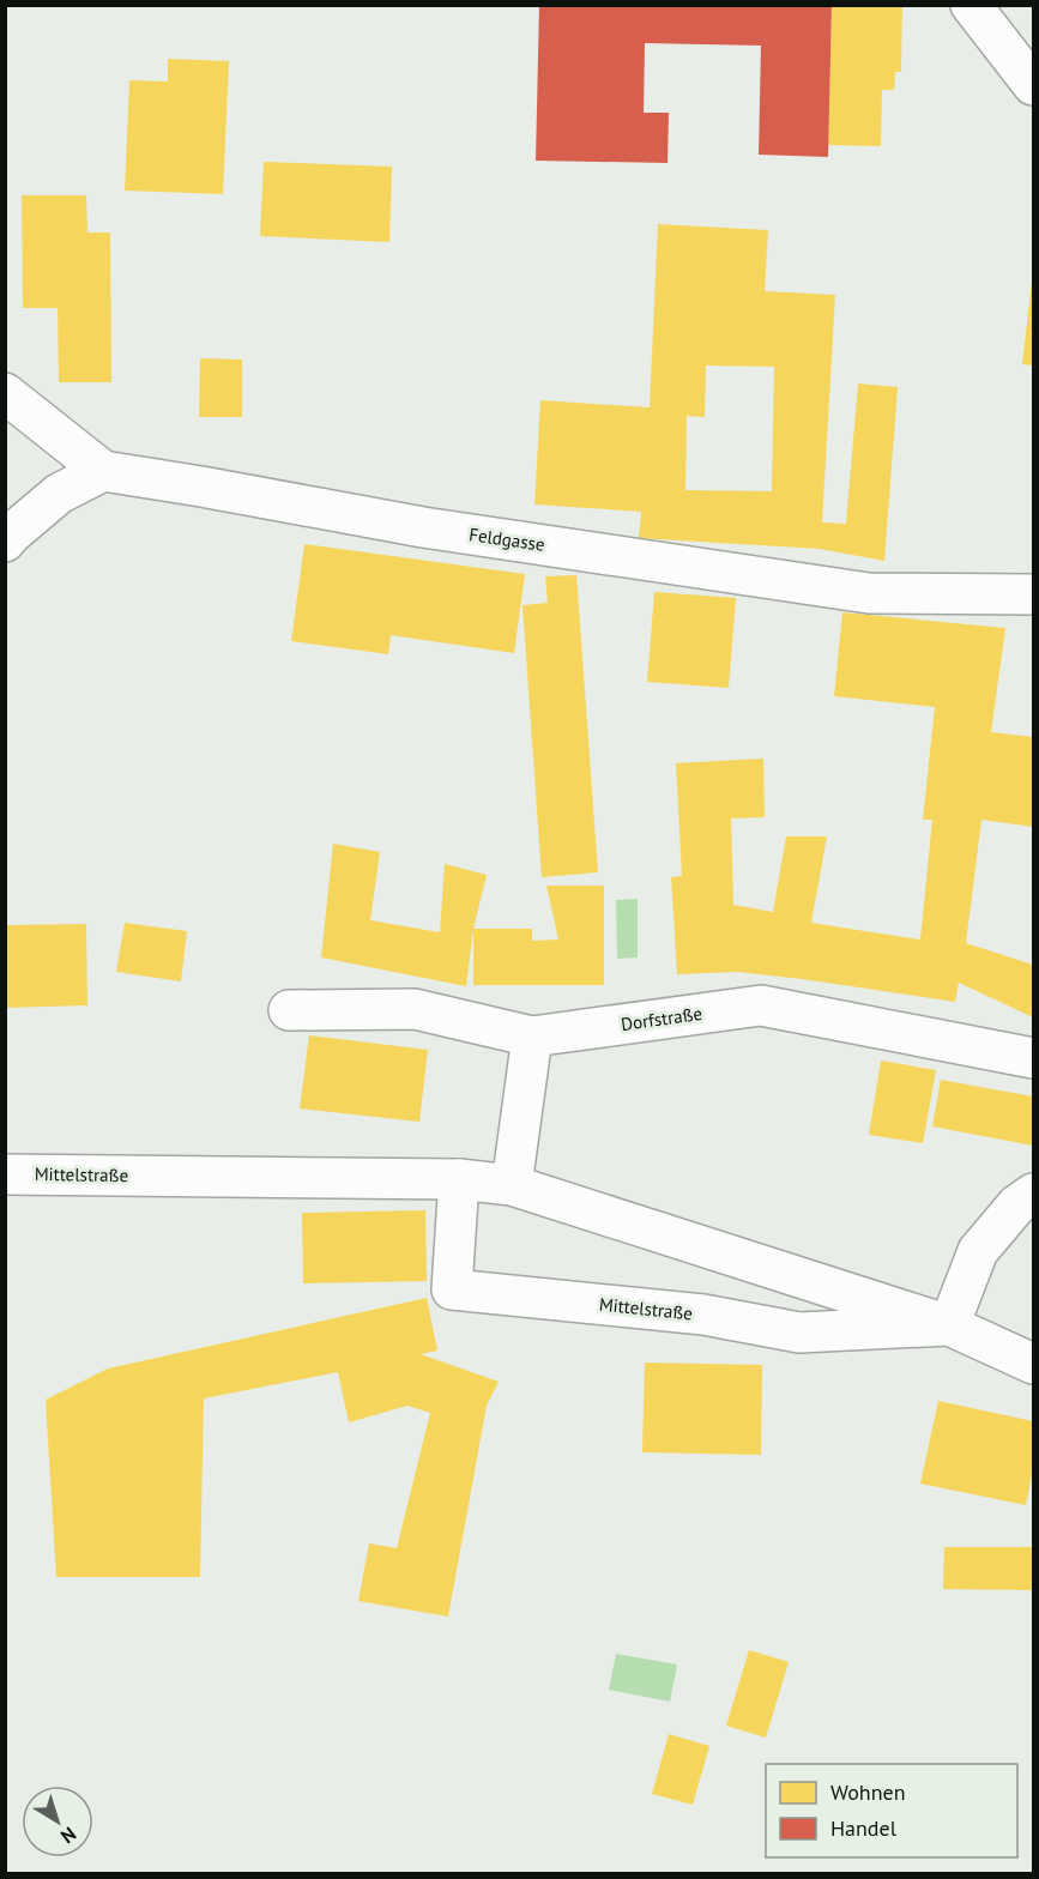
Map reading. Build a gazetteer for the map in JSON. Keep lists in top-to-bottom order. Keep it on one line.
{"streets":{"street":["Feldgasse","Dorfstraße","Mittelstraße"]},"legend":["Wohnen","Handel"],"north":"bottom right"}
